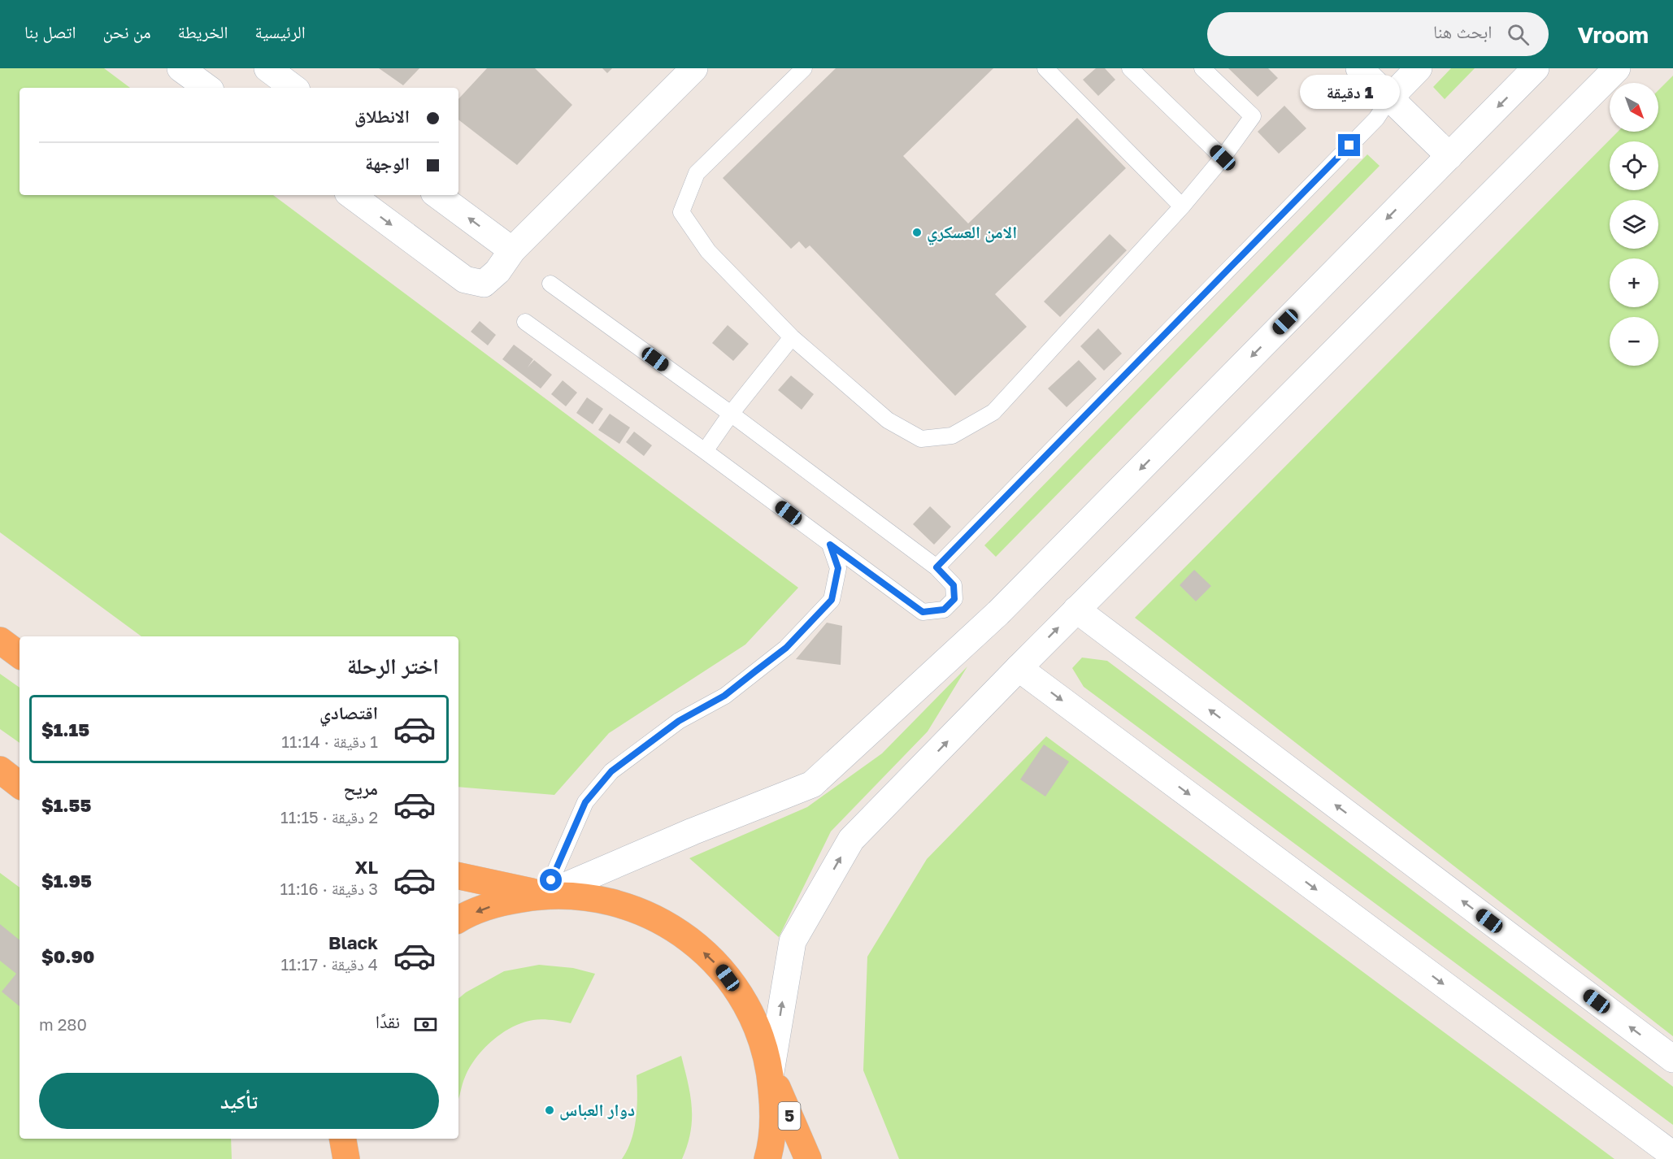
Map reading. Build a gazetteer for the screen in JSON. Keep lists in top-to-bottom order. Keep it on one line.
{"streets":{"highway":["5"]},"places":["الامن العسكري","دوار العباس"],"north":"bottom right","page":{"header":"Vroom","search":"ابحث هنا","nav":["الرئيسية","الخريطة","من نحن","اتصل بنا"],"bubble":"1 دقيقة","map_buttons":["+","−"],"banner":["الانطلاق","الوجهة"],"heading":"اختر الرحلة","list":[{"name":"اقتصادي","note":"1 دقيقة · 11:14","value":"$1.15"},{"name":"مريح","note":"2 دقيقة · 11:15","value":"$1.55"},{"name":"XL","note":"3 دقيقة · 11:16","value":"$1.95"},{"name":"Black","note":"4 دقيقة · 11:17","value":"$0.90"}],"pay":["نقدًا","280 m"],"buttons":"تأكيد"}}
